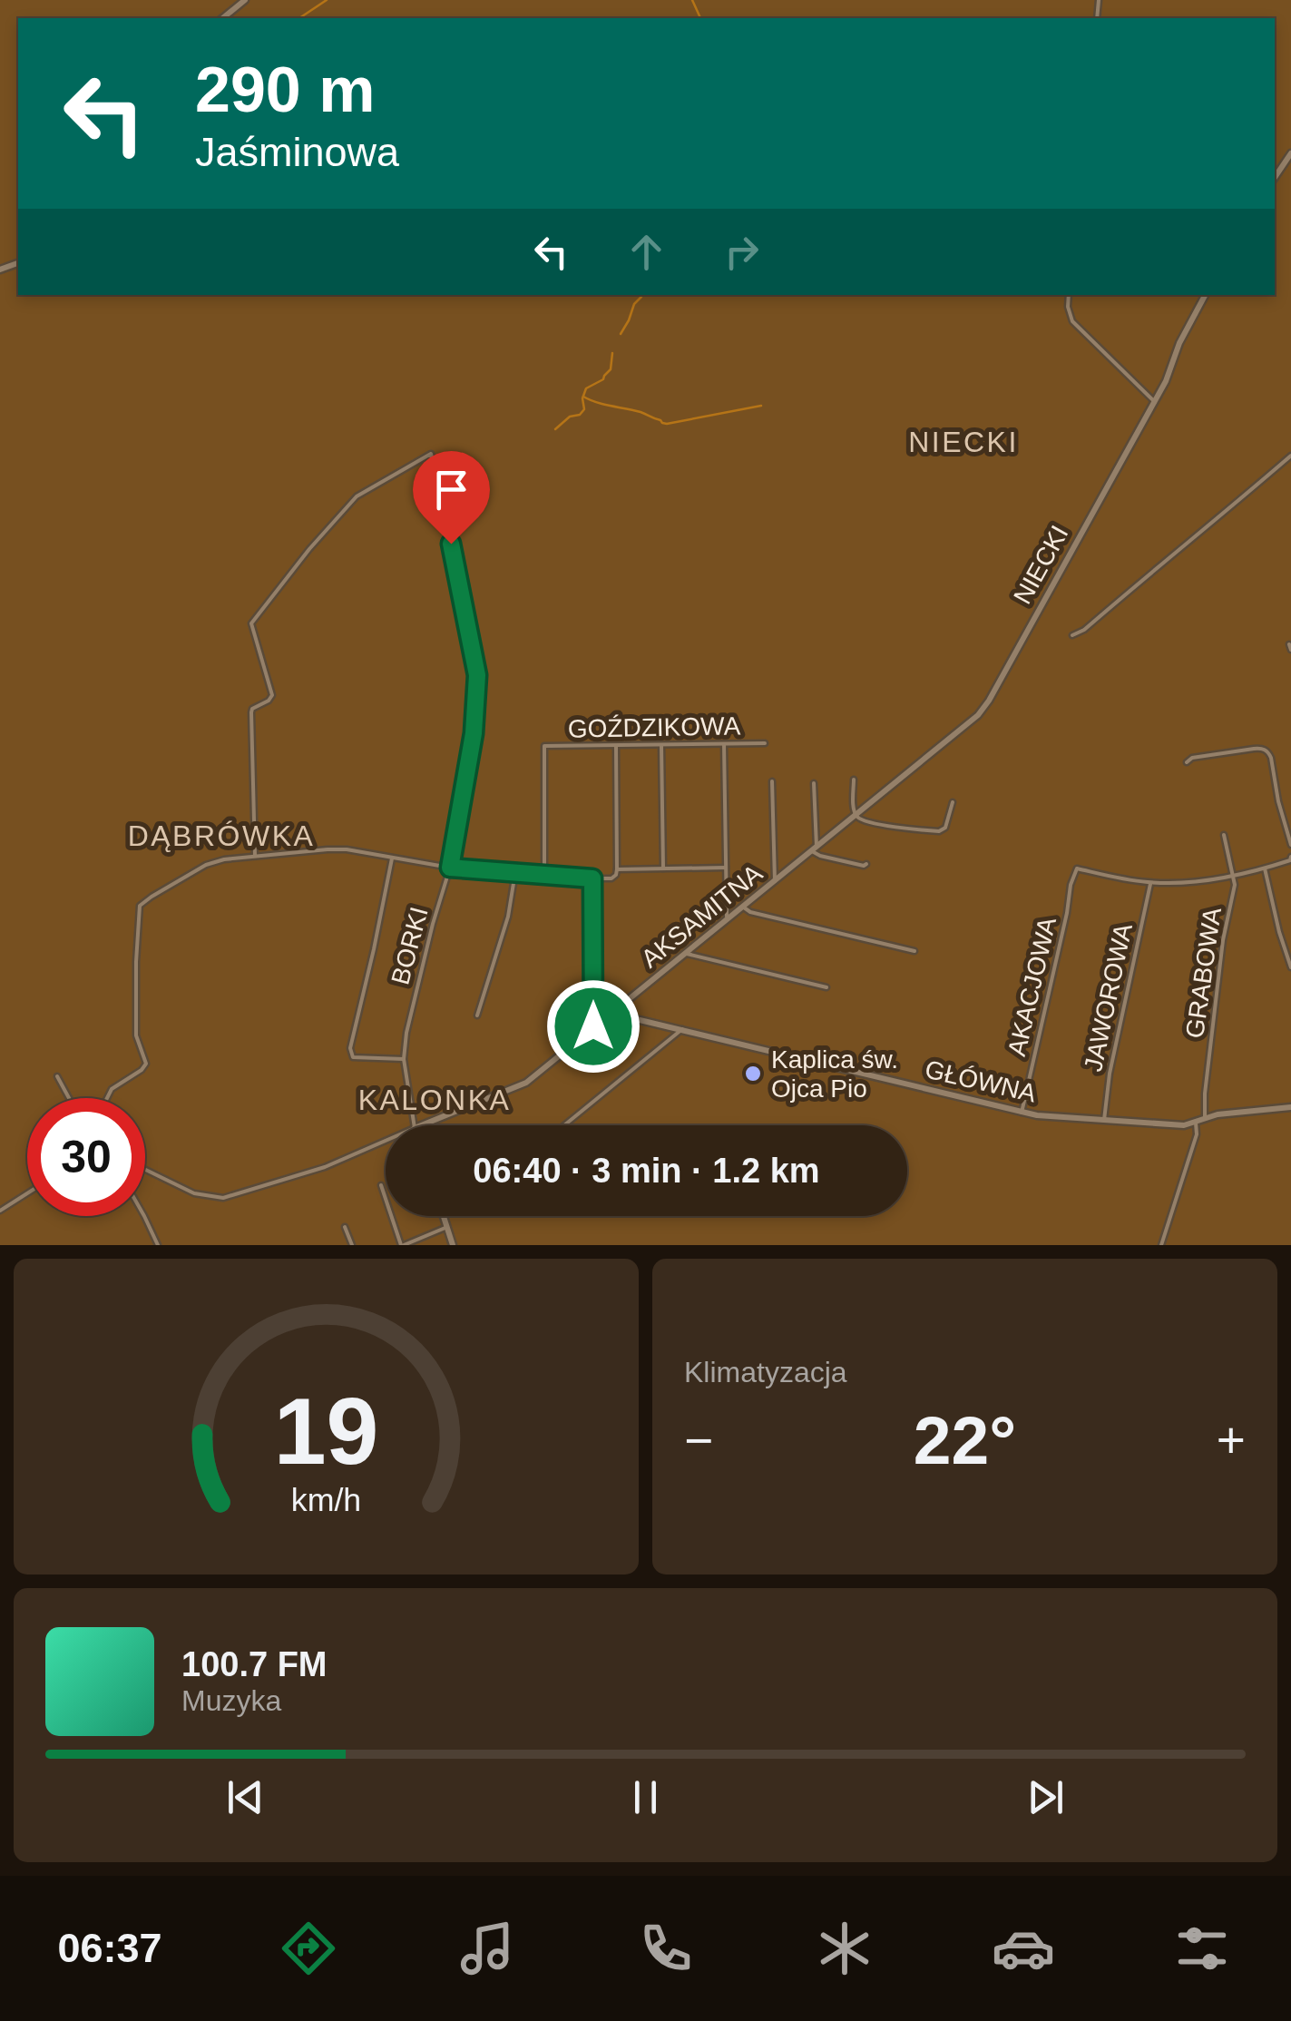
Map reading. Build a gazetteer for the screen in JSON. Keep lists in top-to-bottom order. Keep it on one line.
{"streets":{"street":["NIECKI","GOŹDZIKOWA","AKSAMITNA","BORKI","GRABOWA","AKACJOWA","JAWOROWA","GŁÓWNA"]},"crossings":[["NIECKI","AKSAMITNA"],["AKSAMITNA","GŁÓWNA"],["AKACJOWA","JAWOROWA"],["AKACJOWA","GŁÓWNA"],["JAWOROWA","GŁÓWNA"]],"districts":["NIECKI","DĄBRÓWKA","KALONKA"],"places":["Kaplica św. Ojca Pio"],"page":{"turn":["290 m","Jaśminowa"],"limit":"30","trip":"06:40 · 3 min · 1.2 km","tile":"Klimatyzacja","heat":["−","22°","+"],"song":["100.7 FM","Muzyka"],"tabs":"06:37","gauge":["19","km/h"]}}
